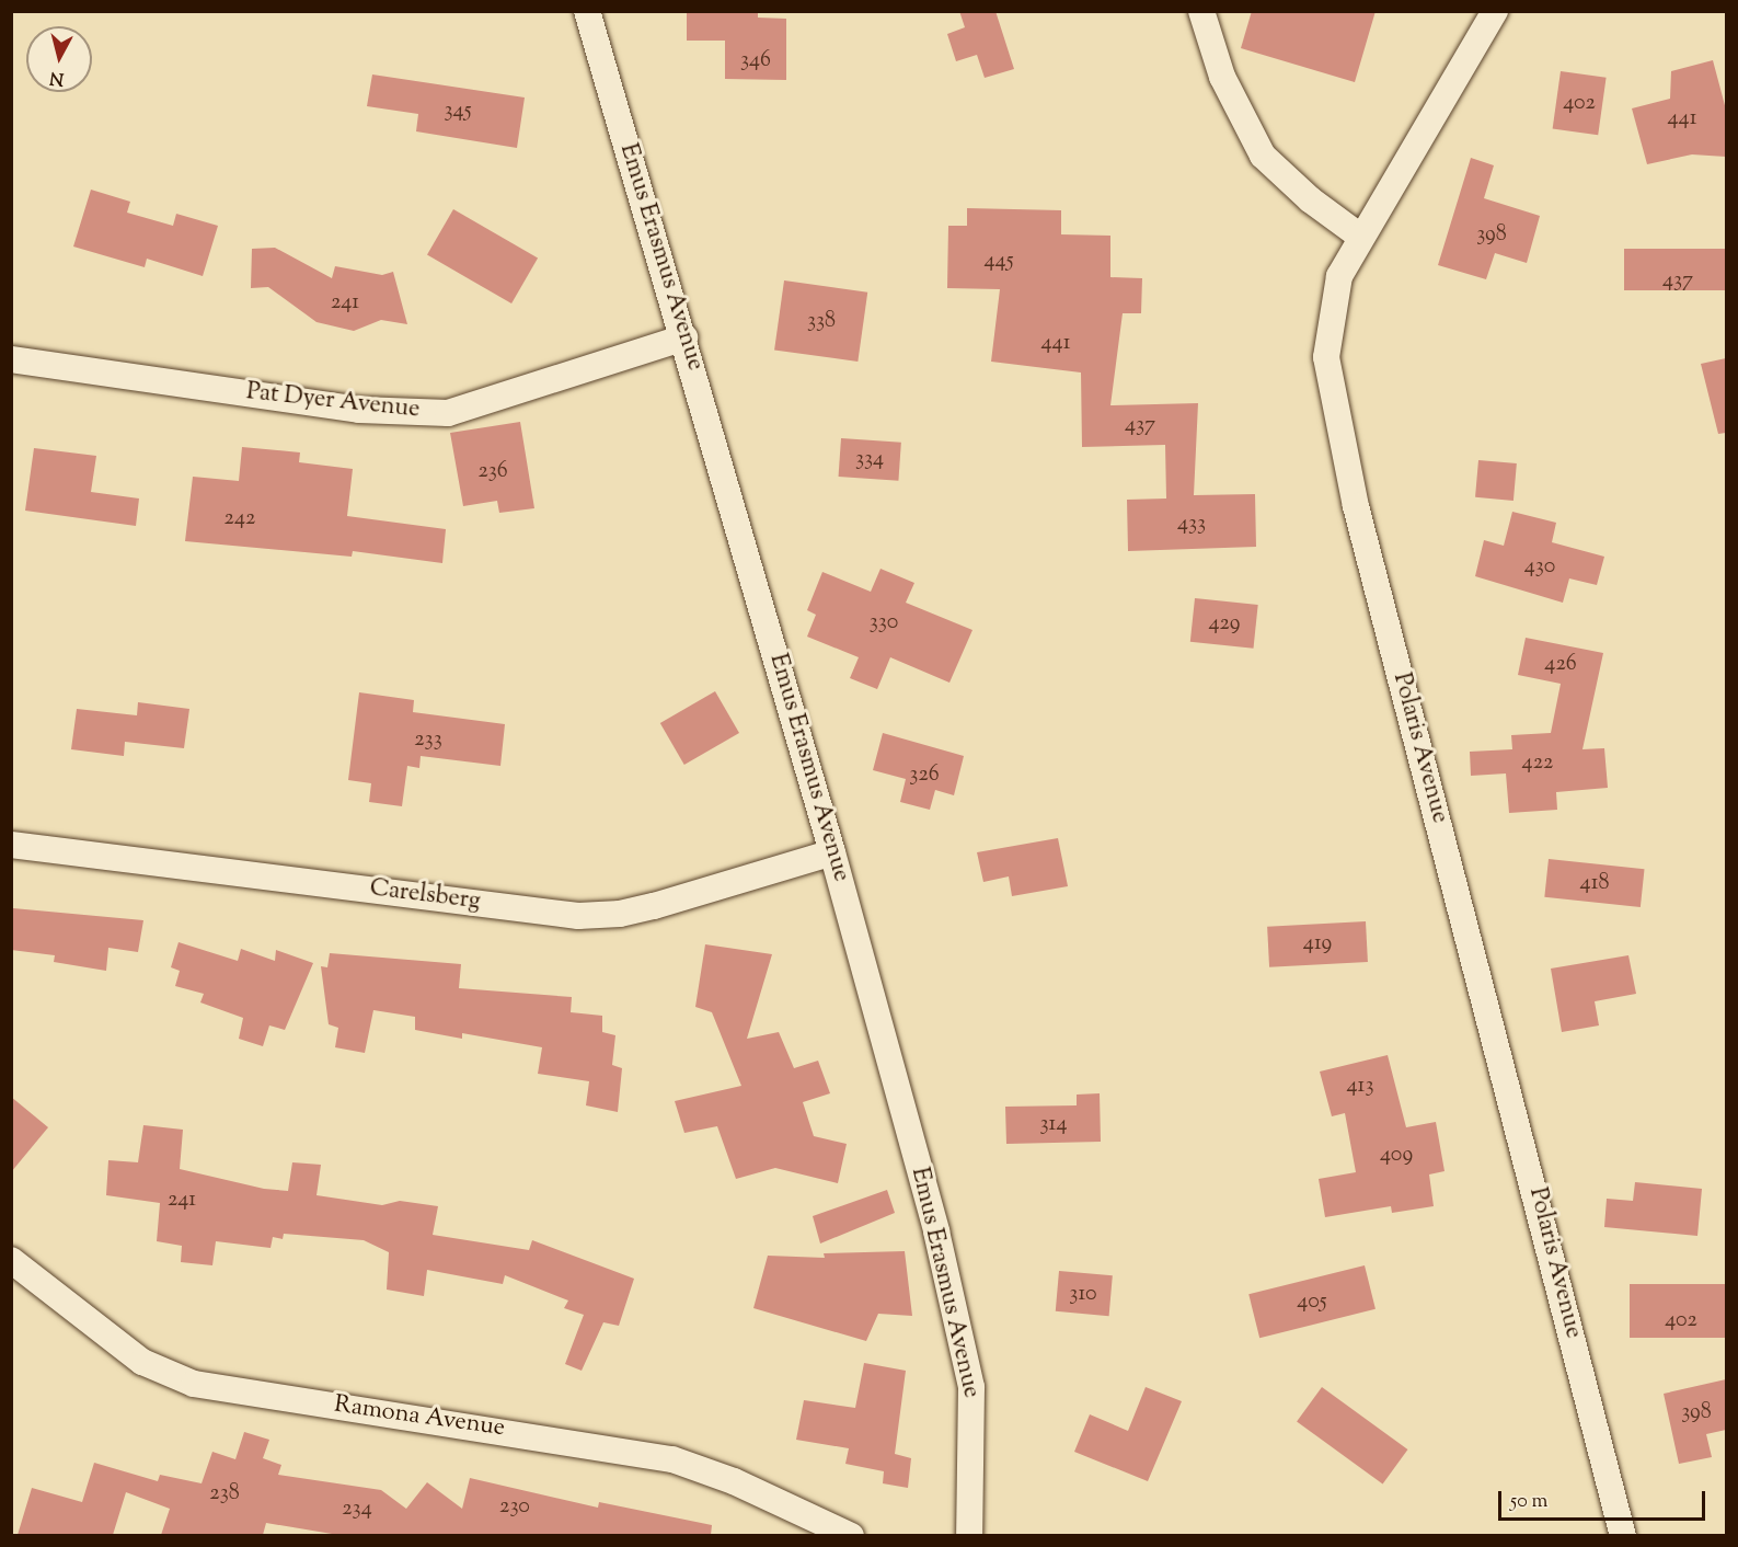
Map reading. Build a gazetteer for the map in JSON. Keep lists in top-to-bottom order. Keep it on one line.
{"streets":{"street":["Emus Erasmus Avenue","Pat Dyer Avenue","Polaris Avenue","Carelsberg","Ramona Avenue"]},"crossings":[["Emus Erasmus Avenue","Pat Dyer Avenue"],["Emus Erasmus Avenue","Carelsberg"]],"house_numbers":["346","402","345","441","398","445","437","241","338","441","437","334","236","242","433","430","330","429","426","233","422","326","418","419","413","314","409","241","310","405","402","398","238","230","234"],"scale_bar":"50 m","north":"bottom"}
